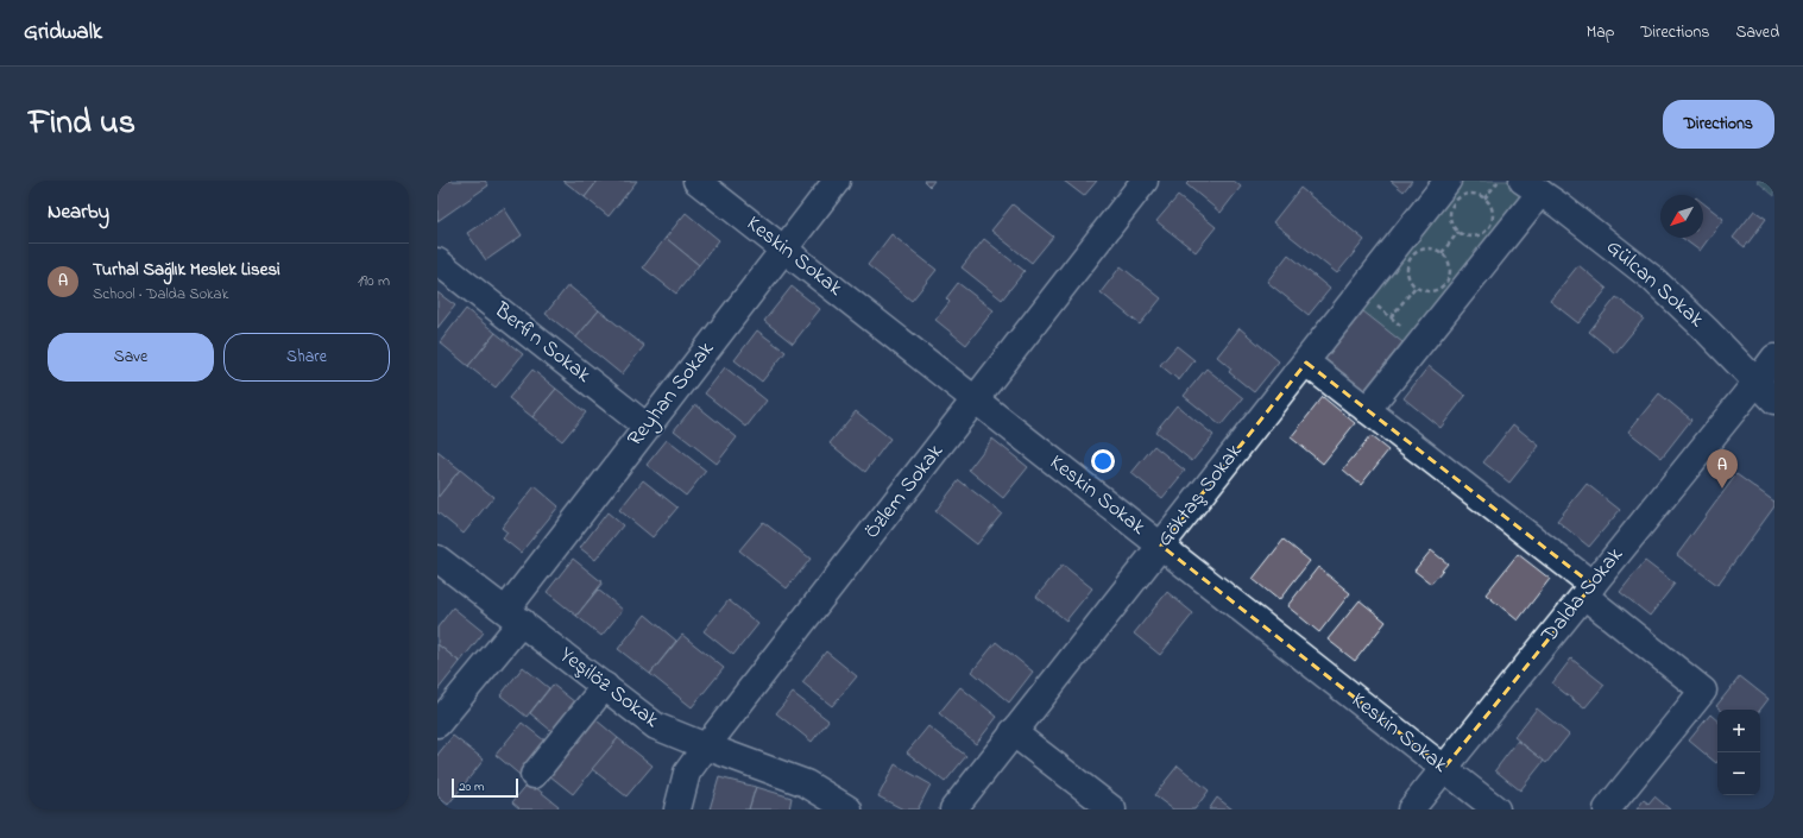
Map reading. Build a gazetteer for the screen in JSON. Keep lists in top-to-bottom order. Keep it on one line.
{"streets":{"street":["Keskin Sokak","Gülcan Sokak","Berfin Sokak","Reyhan Sokak","Özlem Sokak","Göktaş Sokak","Dalda Sokak","Yeşilöz Sokak"]},"crossings":[["Keskin Sokak","Reyhan Sokak"],["Keskin Sokak","Özlem Sokak"],["Keskin Sokak","Göktaş Sokak"],["Keskin Sokak","Dalda Sokak"],["Gülcan Sokak","Dalda Sokak"],["Berfin Sokak","Reyhan Sokak"],["Reyhan Sokak","Yeşilöz Sokak"],["Özlem Sokak","Yeşilöz Sokak"]],"scale_bar":"20 m","north":"bottom left","page":{"header":"Gridwalk","nav":["Map","Directions","Saved"],"title":"Find us","buttons":["Directions",["Save","Share"]],"heading":"Nearby","list":[{"mark":"A","name":"Turhal Sağlık Meslek Lisesi","note":"School · Dalda Sokak","value":"190 m"}],"pins":"A","map_buttons":["+","−"],"scale":"20 m"}}
